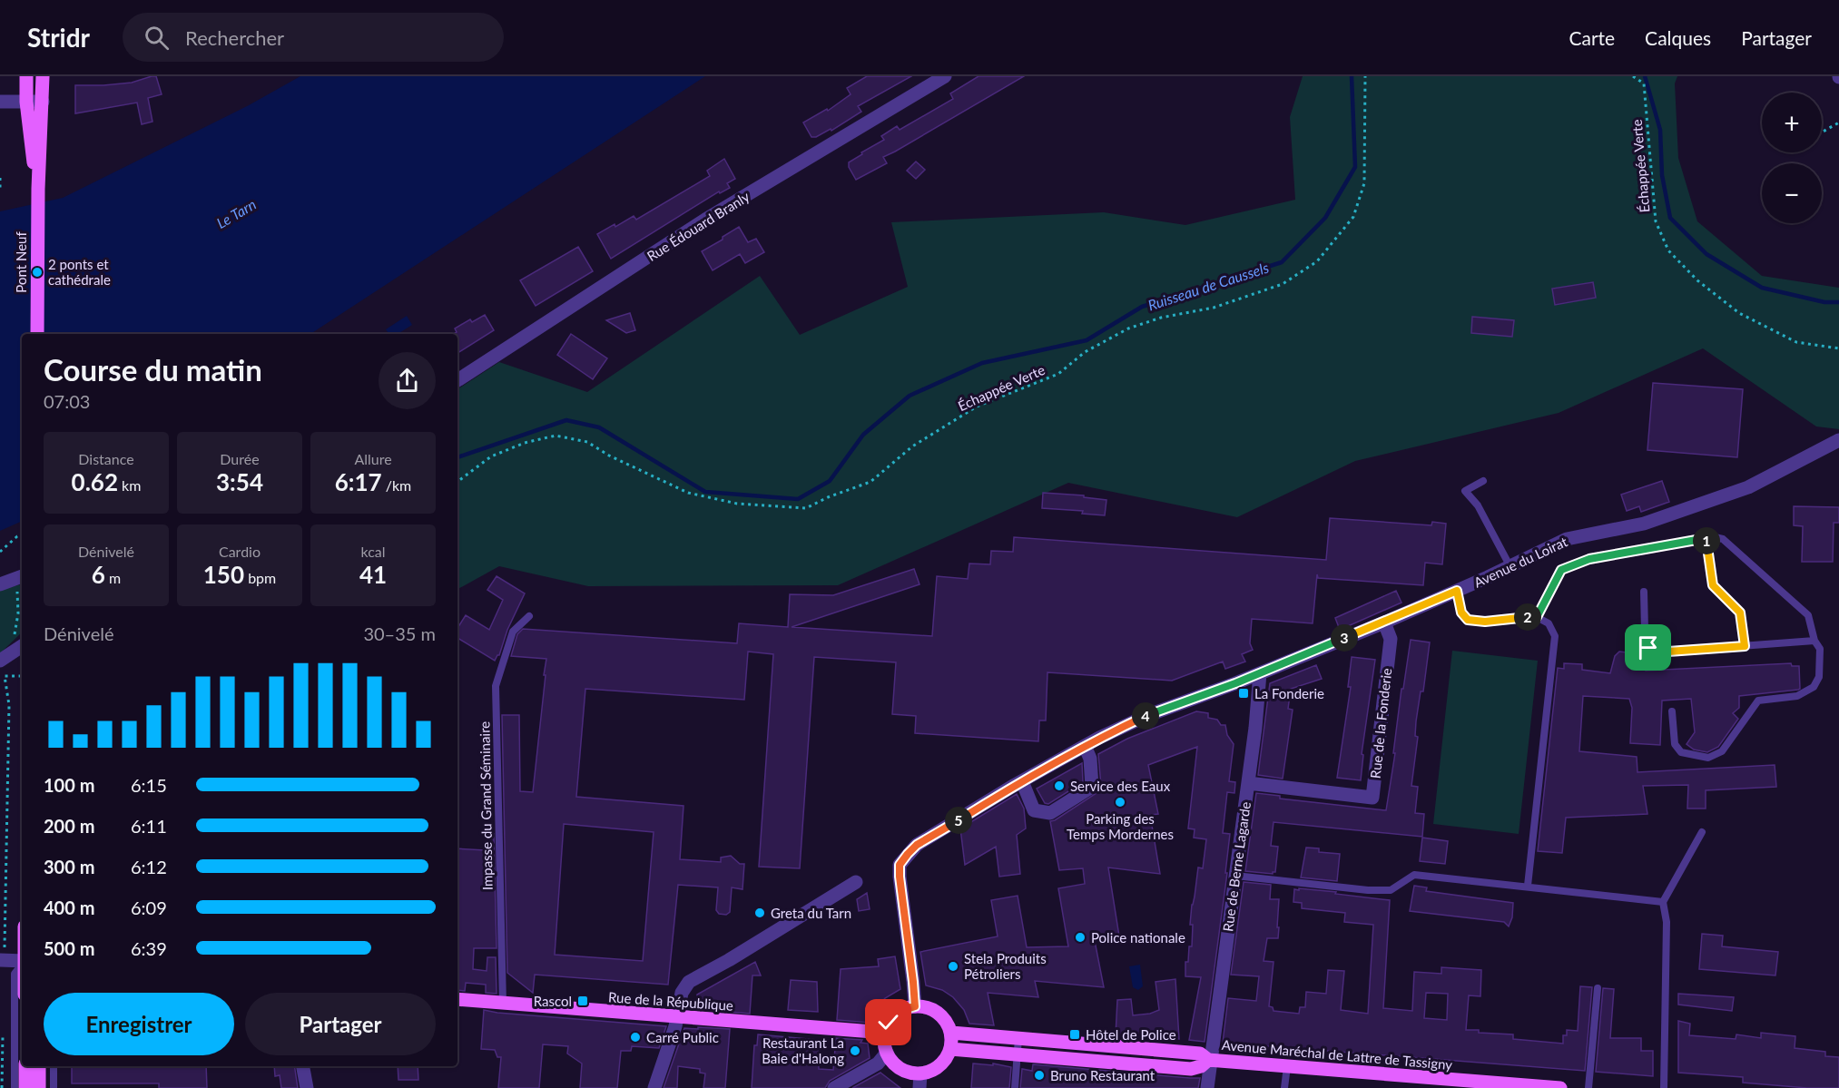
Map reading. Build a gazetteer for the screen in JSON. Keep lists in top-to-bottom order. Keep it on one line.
{"streets":{"main road":["Pont Neuf","Rue de la République","Avenue Maréchal de Lattre de Tassigny"],"street":["Rue Édouard Branly","Avenue du Loirat","Rue de la Fonderie","Rue de Berne Lagarde"],"lane":["Impasse du Grand Séminaire"],"path":["Échappée Verte"]},"crossings":[["Avenue du Loirat","Rue de la Fonderie"],["Avenue du Loirat","Rue de Berne Lagarde"],["Avenue du Loirat","Rue de la République"],["Avenue du Loirat","Avenue Maréchal de Lattre de Tassigny"],["Rue de la Fonderie","Rue de Berne Lagarde"],["Impasse du Grand Séminaire","Rue de la République"],["Rue de Berne Lagarde","Avenue Maréchal de Lattre de Tassigny"],["Rue de la République","Avenue Maréchal de Lattre de Tassigny"]],"water":["Le Tarn","Ruisseau de Caussels"],"places":{"other":["2 ponts et cathédrale","Service des Eaux","Parking des Temps Mordernes","Greta du Tarn","Police nationale","Stela Produits Pétroliers","Carré Public","Restaurant La Baie d'Halong","Bruno Restaurant"],"transit":["La Fonderie","Rascol","Hôtel de Police"]},"page":{"header":"Stridr","search":"Rechercher","nav":["Carte","Calques","Partager"],"map_buttons":["+","−"],"heading":["Course du matin","07:03"],"stats":[["Distance","0.62 km"],["Durée","3:54"],["Allure","6:17 /km"],["Dénivelé","6 m"],["Cardio","150 bpm"],["kcal","41"]],"pins":["1","2","3","4","5"],"chart":["Dénivelé","30–35 m"],"list":[{"name":"100 m","note":"6:15"},{"name":"200 m","note":"6:11"},{"name":"300 m","note":"6:12"},{"name":"400 m","note":"6:09"},{"name":"500 m","note":"6:39"}],"buttons":["Enregistrer","Partager"]}}
